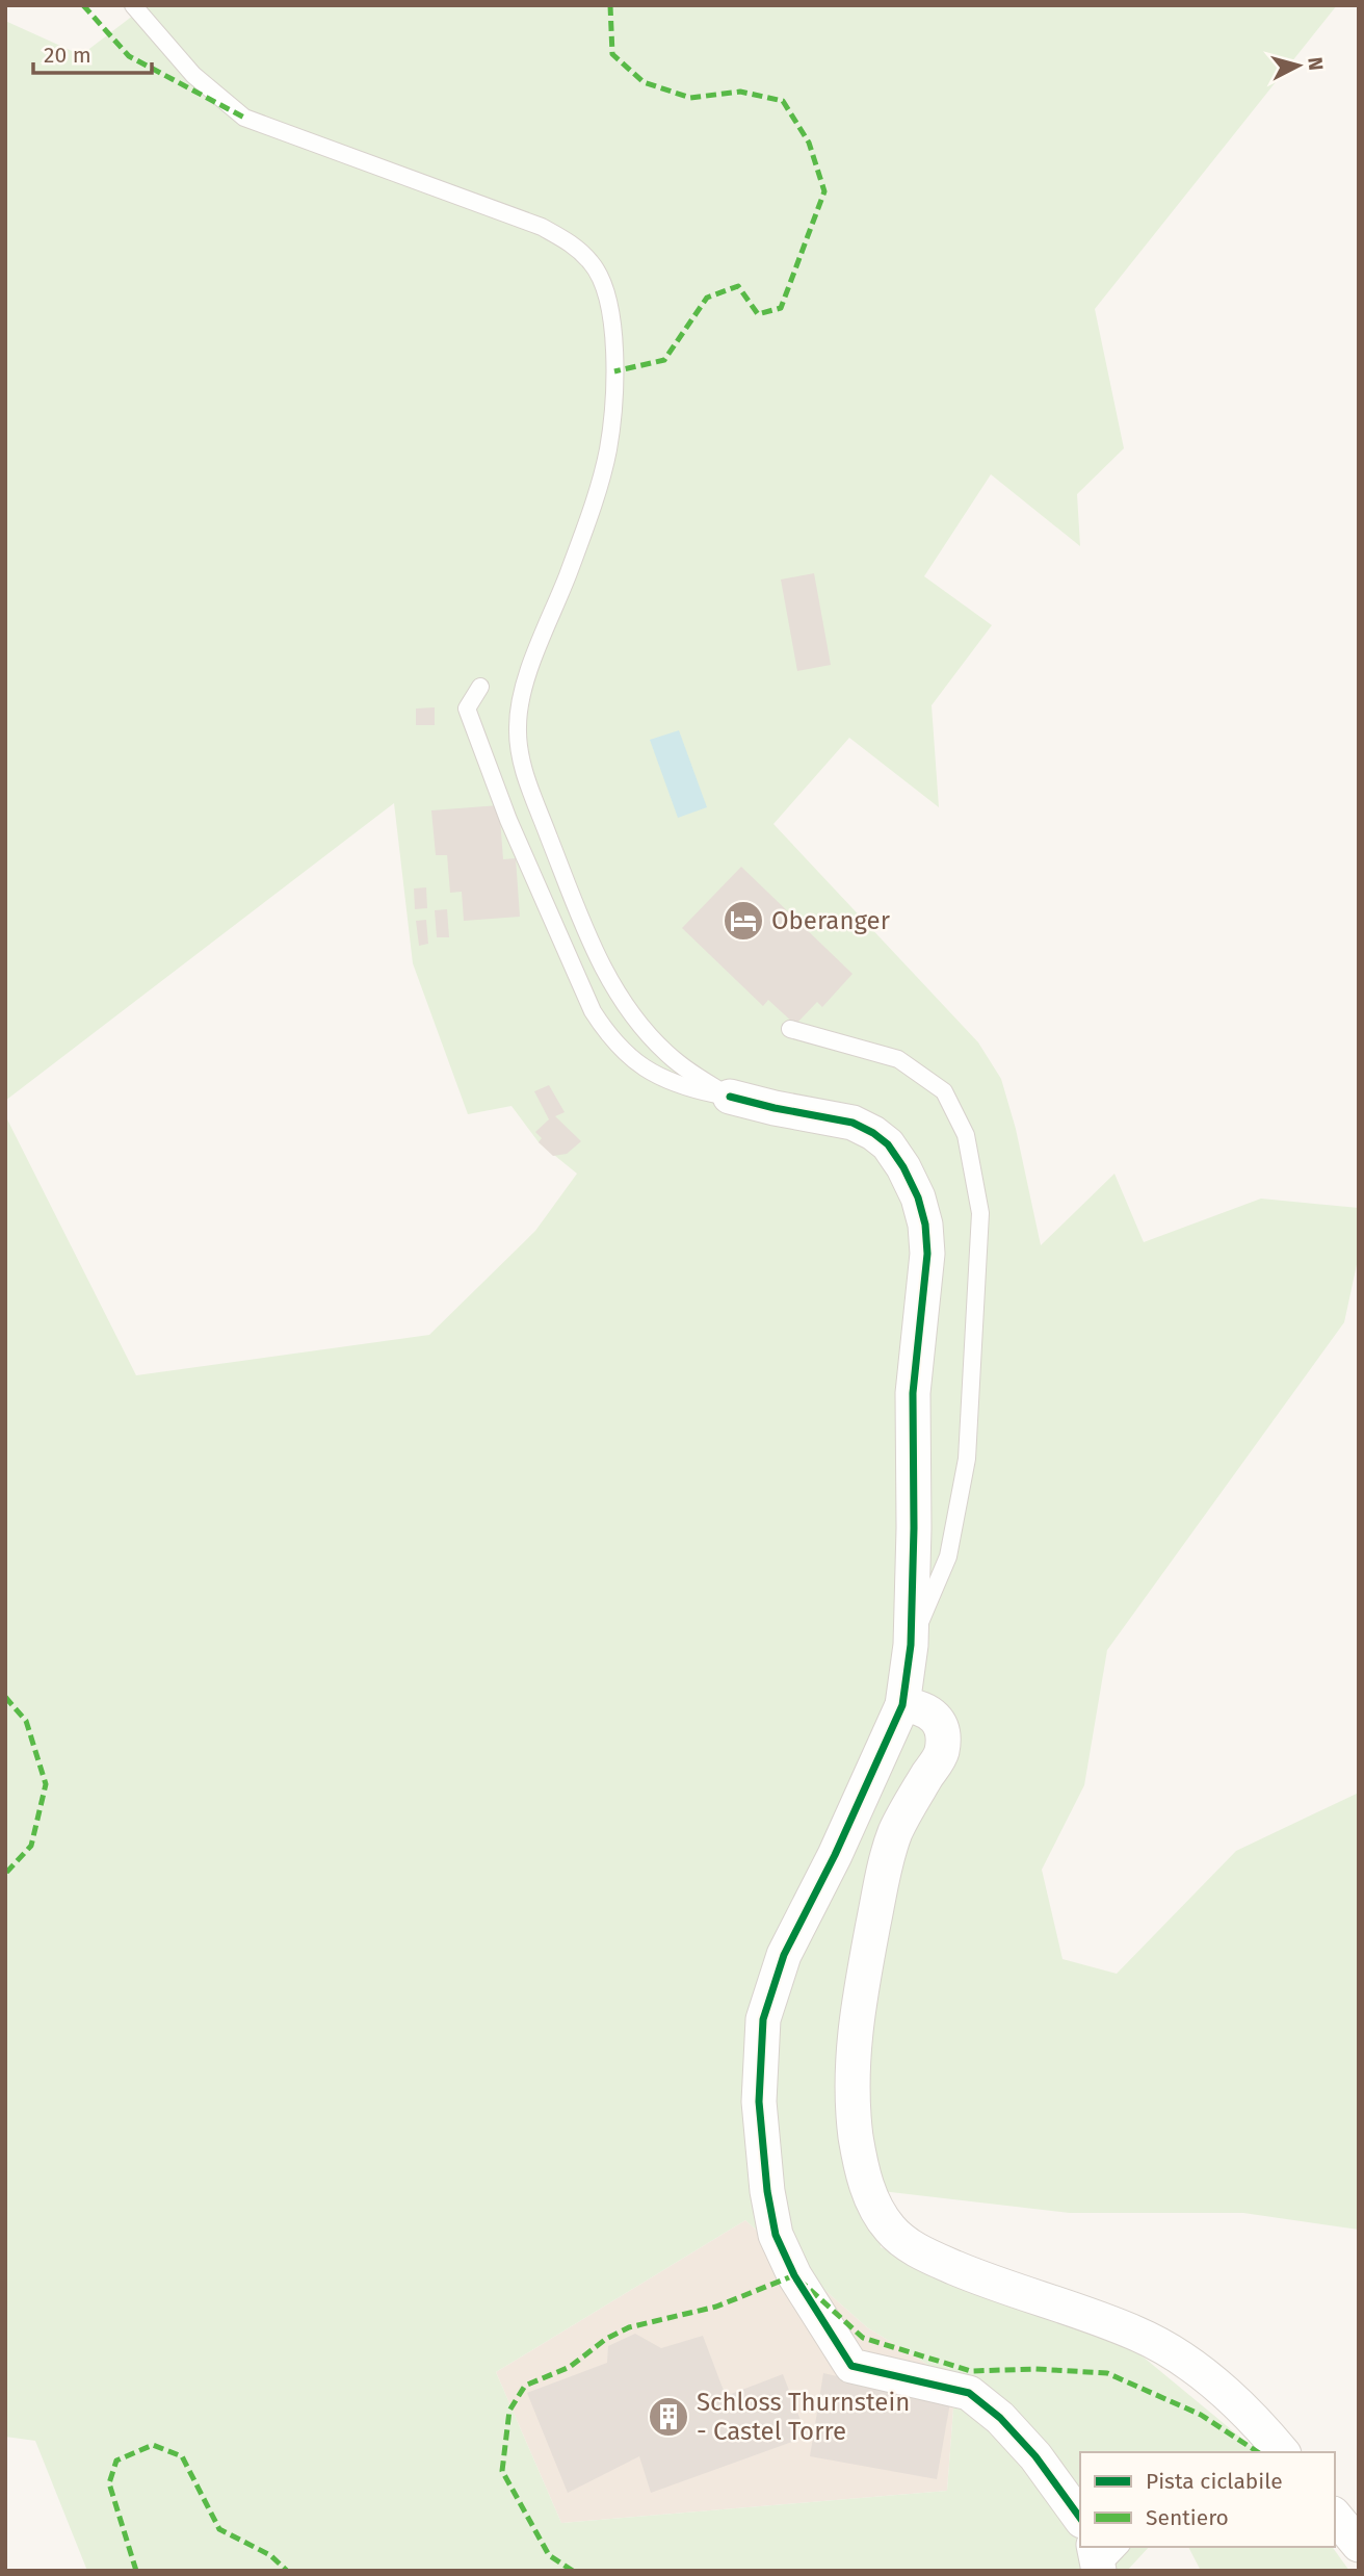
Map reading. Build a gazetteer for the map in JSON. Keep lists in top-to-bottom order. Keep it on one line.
{"places":{"hotel":["Oberanger"],"building":["Schloss Thurnstein - Castel Torre"]},"legend":["Pista ciclabile","Sentiero"],"scale_bar":"20 m","north":"right"}
